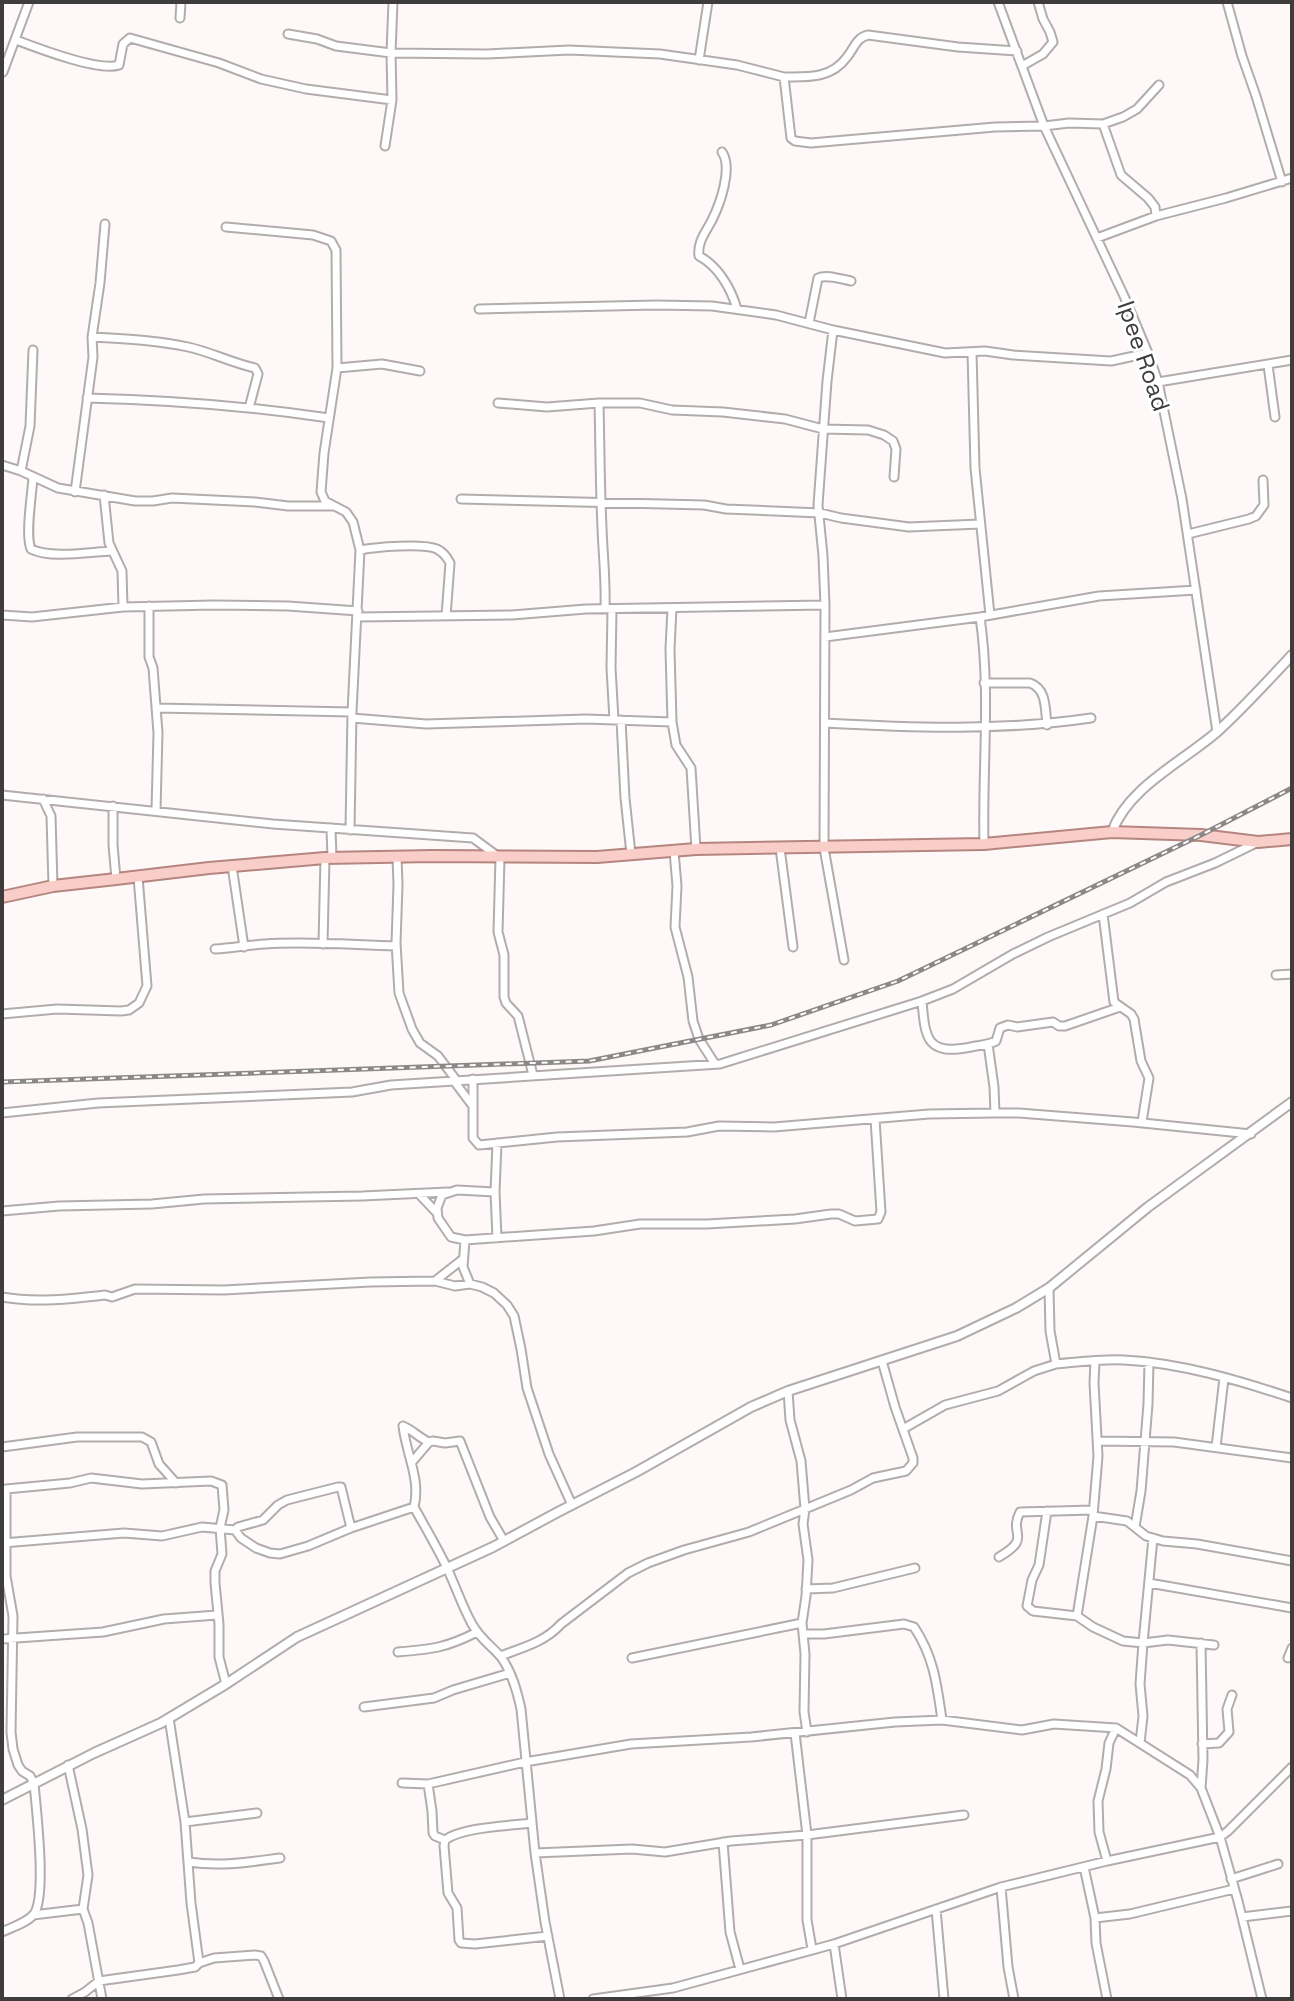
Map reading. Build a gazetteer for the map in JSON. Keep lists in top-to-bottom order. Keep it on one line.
{"streets":{"street":["Ipee Road"]}}
